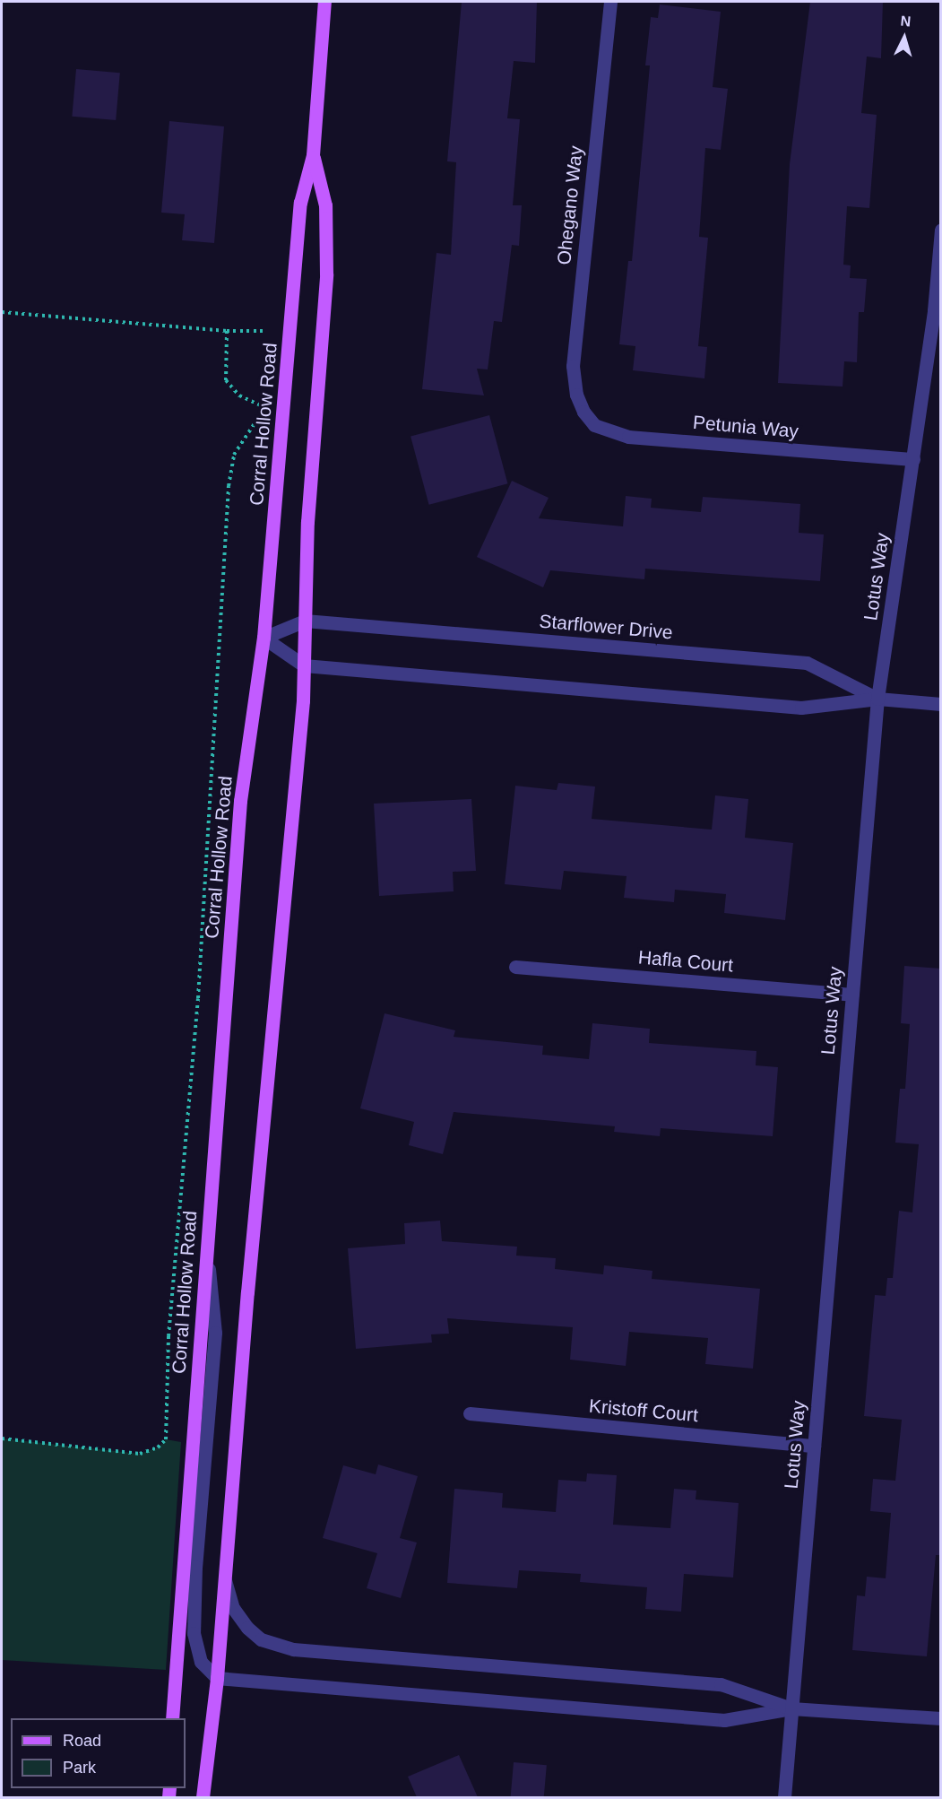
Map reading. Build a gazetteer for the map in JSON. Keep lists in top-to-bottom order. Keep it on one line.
{"streets":{"main road":["Corral Hollow Road"],"street":["Ohegano Way","Petunia Way","Lotus Way","Starflower Drive","Hafla Court","Kristoff Court"]},"crossings":[["Ohegano Way","Petunia Way"],["Corral Hollow Road","Starflower Drive"],["Petunia Way","Lotus Way"],["Lotus Way","Starflower Drive"],["Lotus Way","Hafla Court"],["Lotus Way","Kristoff Court"]],"legend":["Road","Park"],"north":"top"}
